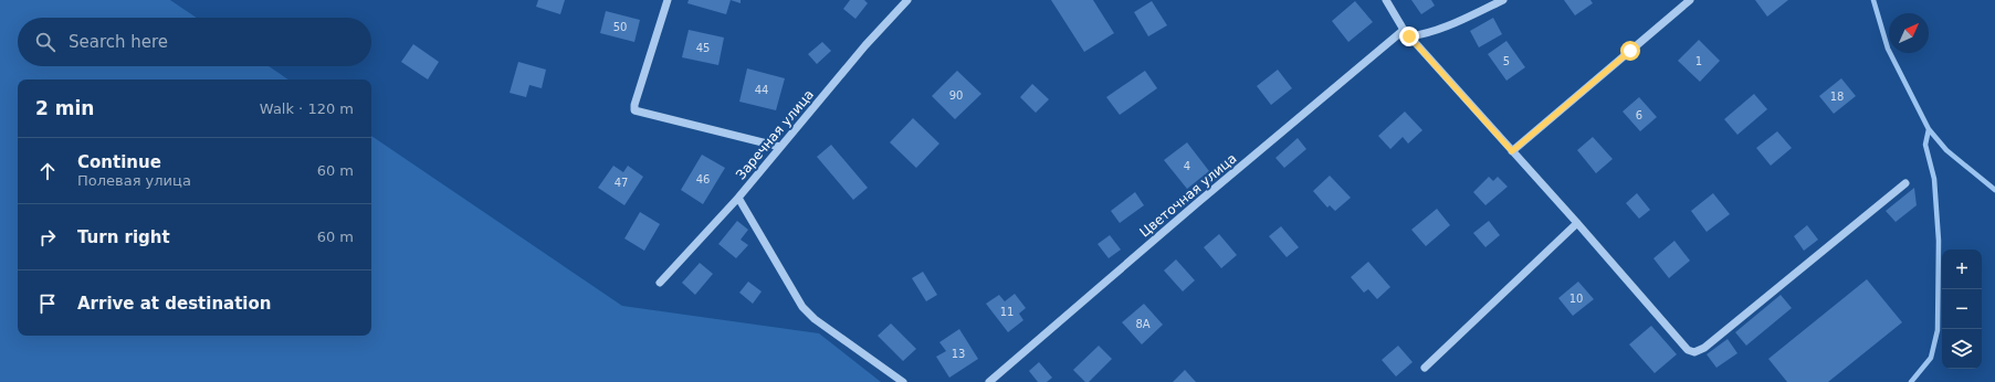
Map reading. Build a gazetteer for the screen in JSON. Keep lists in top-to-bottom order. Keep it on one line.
{"streets":{"street":["Заречная улица","Цветочная улица"]},"house_numbers":["50","45","5","1","44","90","18","6","4","46","47","10","11","8А","13"],"north":"top right","page":{"search":"Search here","heading":["2 min","Walk · 120 m"],"list":[["Continue","Полевая улица","60 m"],["Turn right","60 m"],"Arrive at destination"],"map_buttons":["+","−"]}}
